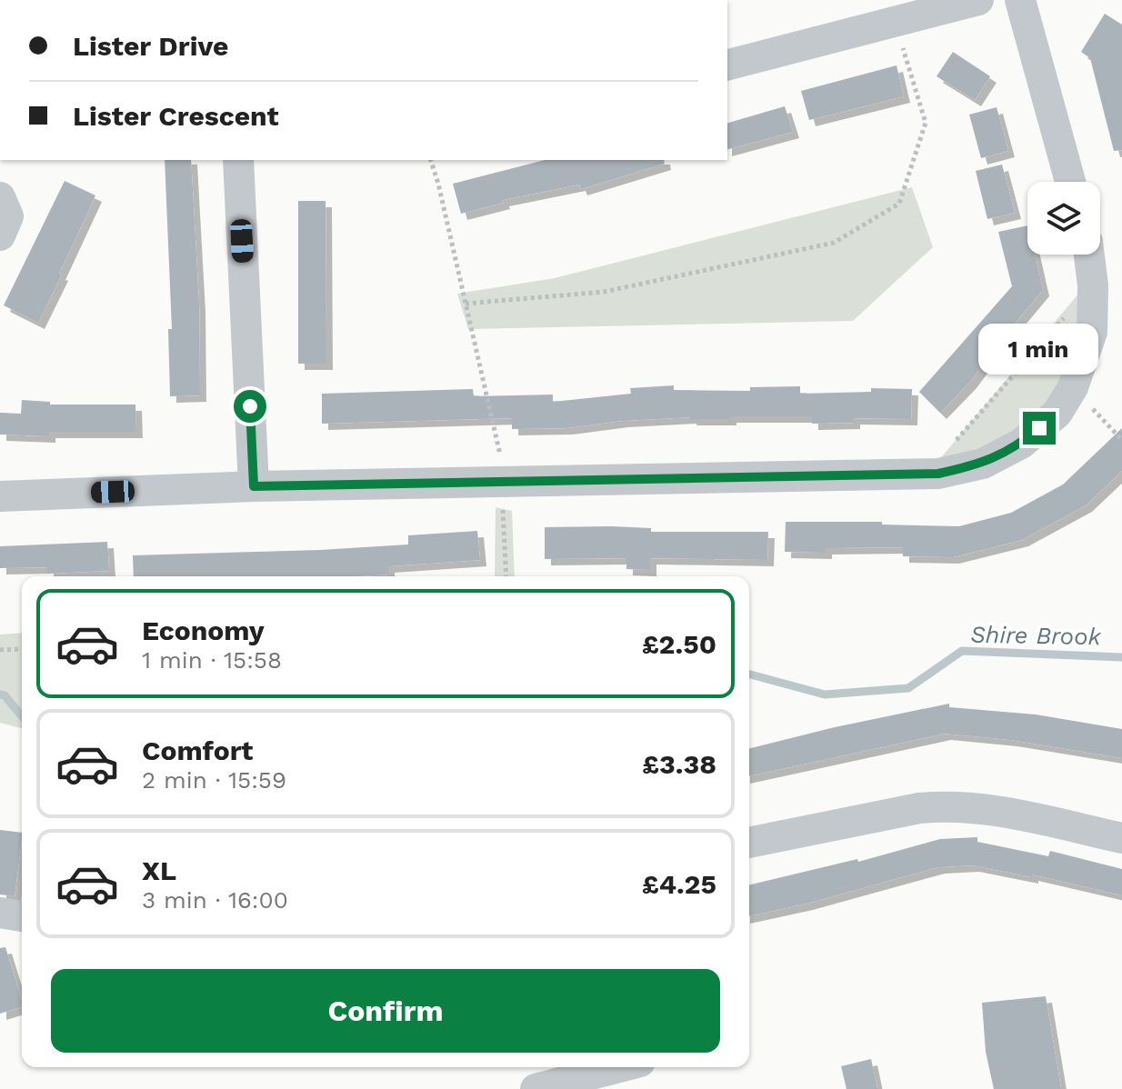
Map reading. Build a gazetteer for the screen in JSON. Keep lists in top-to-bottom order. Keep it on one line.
{"water":["Shire Brook"],"page":{"banner":["Lister Drive","Lister Crescent"],"bubble":"1 min","list":[{"name":"Economy","note":"1 min · 15:58","value":"£2.50"},{"name":"Comfort","note":"2 min · 15:59","value":"£3.38"},{"name":"XL","note":"3 min · 16:00","value":"£4.25"}],"buttons":"Confirm"}}
